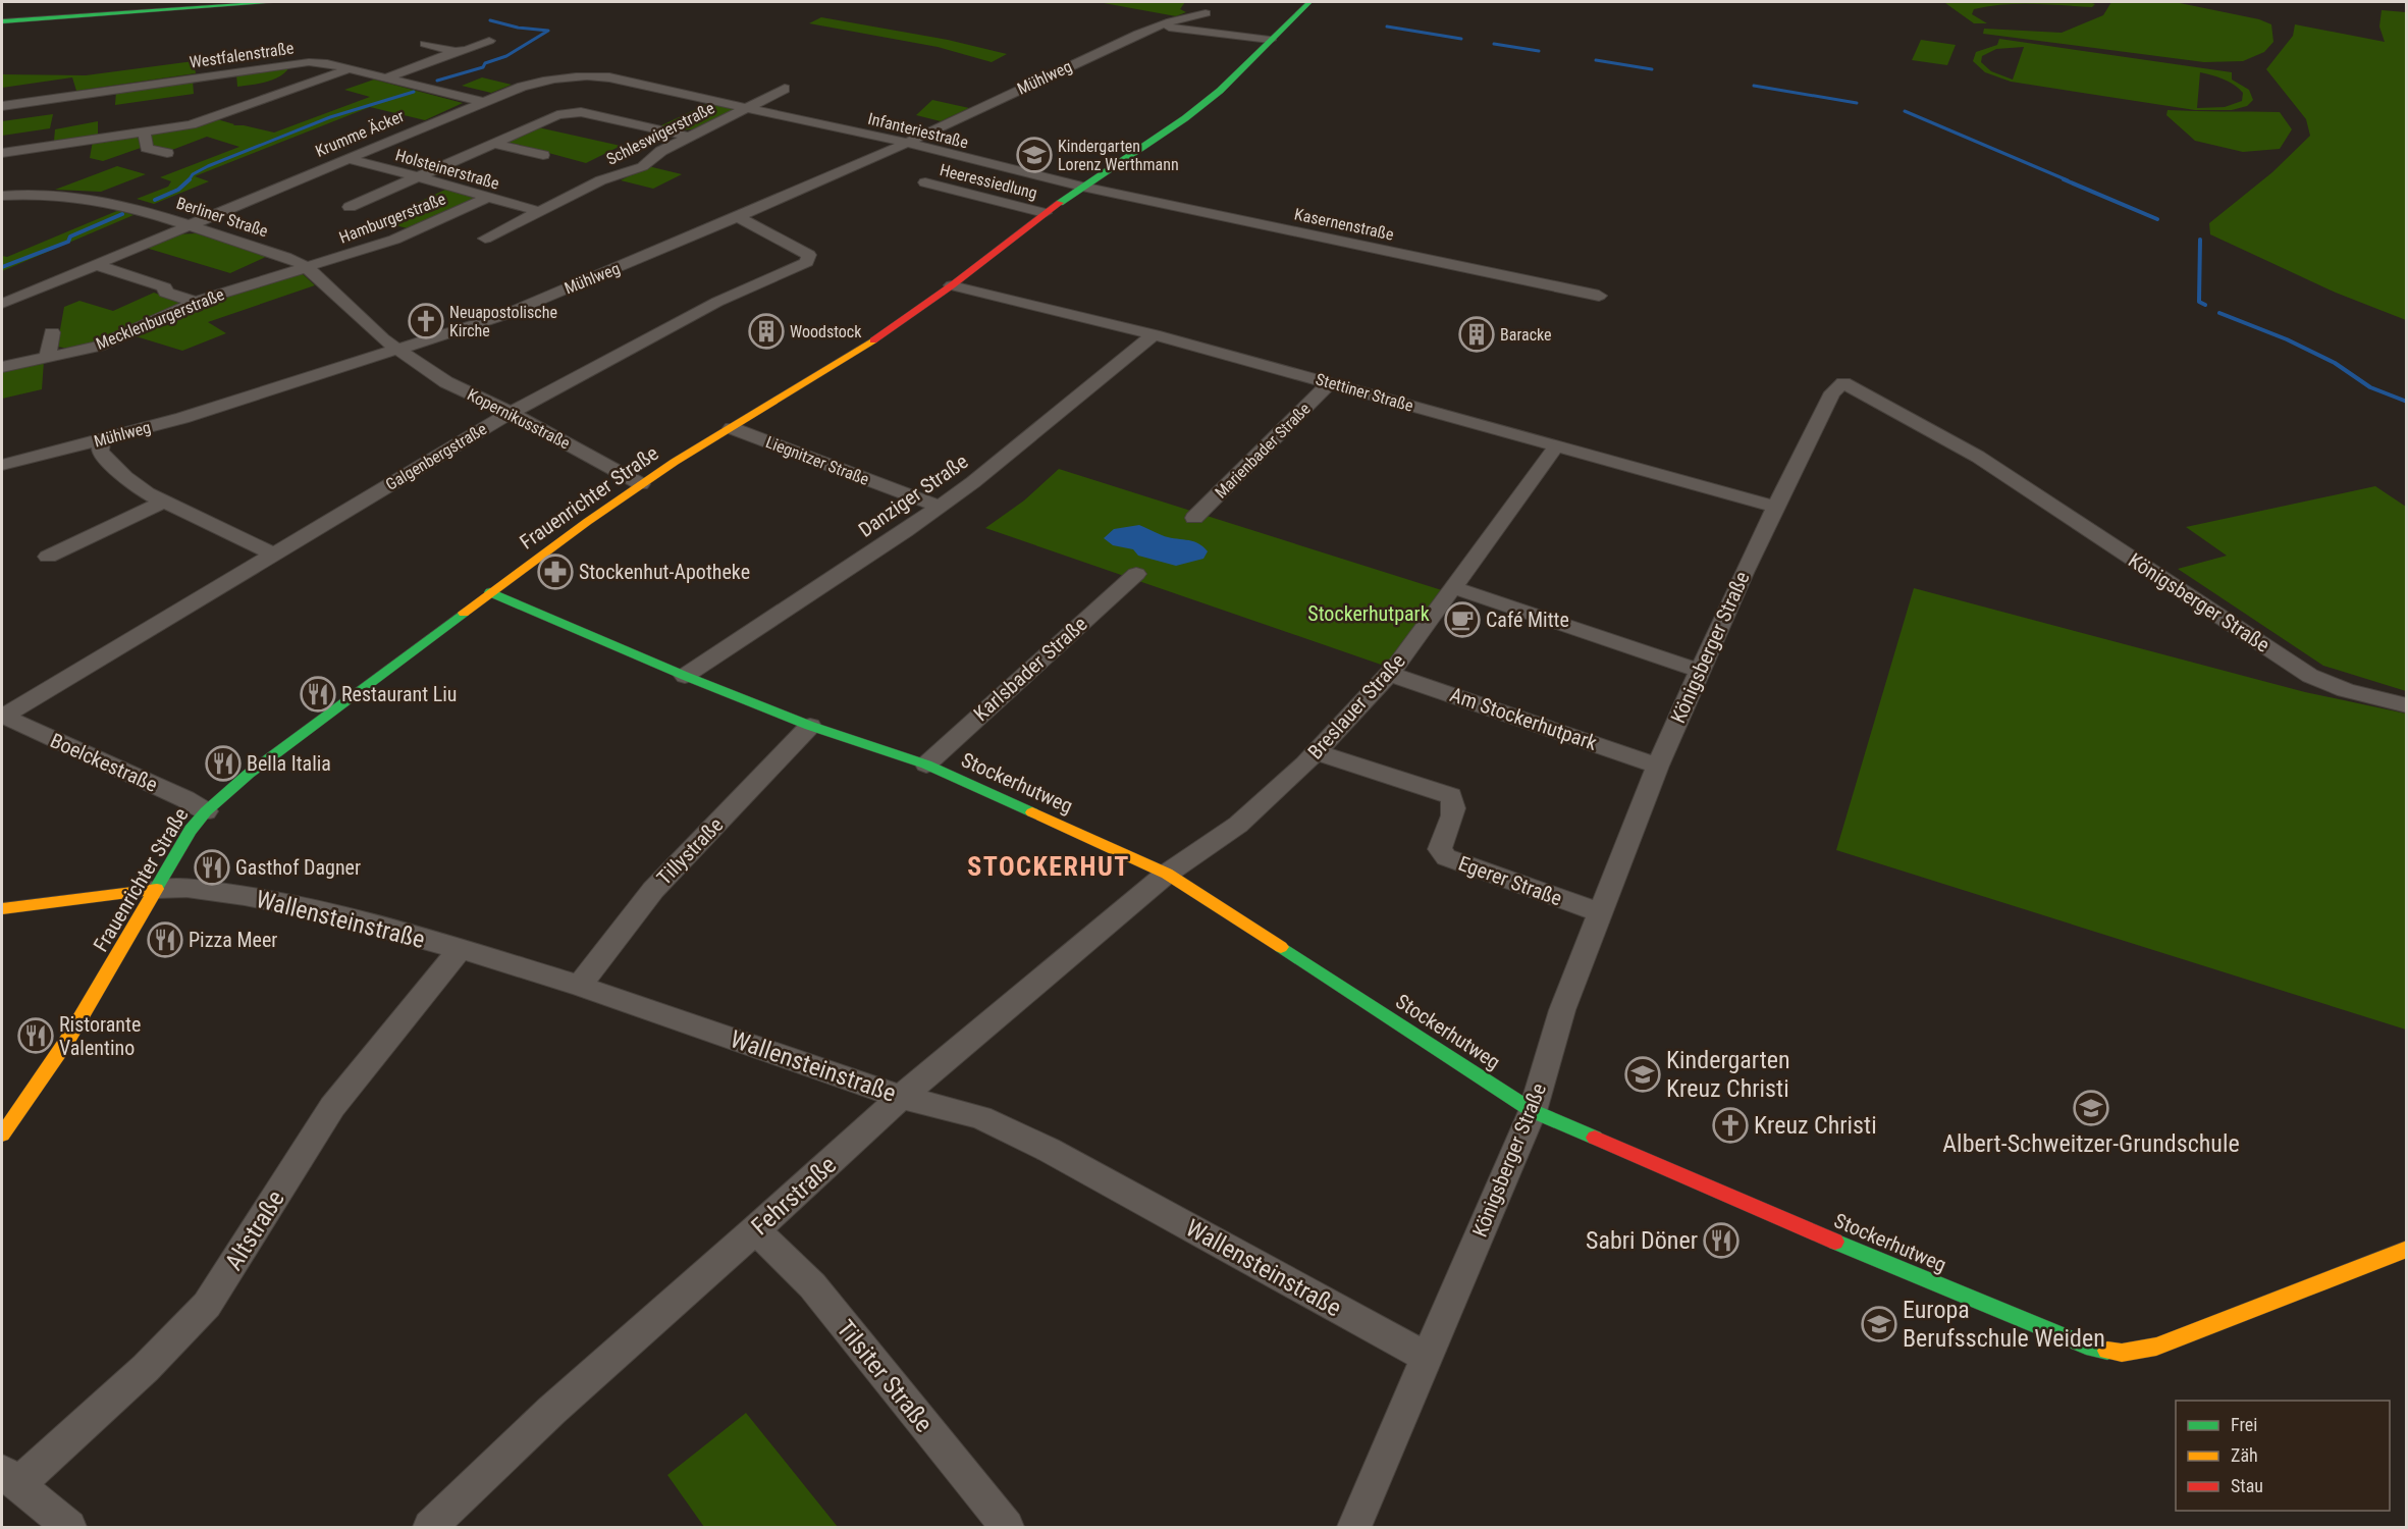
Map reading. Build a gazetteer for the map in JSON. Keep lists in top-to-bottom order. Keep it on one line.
{"streets":{"main road":["Frauenrichter Straße","Stockerhutweg"],"street":["Westfalenstraße","Mühlweg","Infanteriestraße","Krumme Äcker","Schleswigerstraße","Holsteinerstraße","Heeressiedlung","Berliner Straße","Hamburgerstraße","Kasernenstraße","Mecklenburgerstraße","Stettiner Straße","Kopernikusstraße","Marienbader Straße","Galgenbergstraße","Liegnitzer Straße","Danziger Straße","Königsberger Straße","Karlsbader Straße","Breslauer Straße","Am Stockerhutpark","Boelckestraße","Tillystraße","Egerer Straße","Wallensteinstraße","Fehrstraße","Altstraße","Tilsiter Straße"]},"crossings":[["Westfalenstraße","Krumme Äcker"],["Mühlweg","Infanteriestraße"],["Mühlweg","Berliner Straße"],["Mühlweg","Kopernikusstraße"],["Mühlweg","Galgenbergstraße"],["Infanteriestraße","Krumme Äcker"],["Infanteriestraße","Schleswigerstraße"],["Infanteriestraße","Kasernenstraße"],["Infanteriestraße","Frauenrichter Straße"],["Krumme Äcker","Schleswigerstraße"],["Krumme Äcker","Holsteinerstraße"],["Krumme Äcker","Berliner Straße"],["Schleswigerstraße","Holsteinerstraße"],["Holsteinerstraße","Hamburgerstraße"],["Heeressiedlung","Frauenrichter Straße"],["Berliner Straße","Hamburgerstraße"],["Berliner Straße","Mecklenburgerstraße"],["Berliner Straße","Kopernikusstraße"],["Hamburgerstraße","Mecklenburgerstraße"],["Kasernenstraße","Frauenrichter Straße"],["Stettiner Straße","Marienbader Straße"],["Stettiner Straße","Danziger Straße"],["Stettiner Straße","Frauenrichter Straße"],["Stettiner Straße","Königsberger Straße"],["Stettiner Straße","Breslauer Straße"],["Kopernikusstraße","Galgenbergstraße"],["Kopernikusstraße","Frauenrichter Straße"],["Galgenbergstraße","Boelckestraße"],["Liegnitzer Straße","Danziger Straße"],["Liegnitzer Straße","Frauenrichter Straße"],["Danziger Straße","Stockerhutweg"],["Frauenrichter Straße","Boelckestraße"],["Frauenrichter Straße","Stockerhutweg"],["Frauenrichter Straße","Wallensteinstraße"],["Königsberger Straße","Am Stockerhutpark"],["Königsberger Straße","Stockerhutweg"],["Königsberger Straße","Egerer Straße"],["Königsberger Straße","Wallensteinstraße"],["Karlsbader Straße","Stockerhutweg"],["Breslauer Straße","Am Stockerhutpark"],["Breslauer Straße","Stockerhutweg"],["Breslauer Straße","Egerer Straße"],["Breslauer Straße","Fehrstraße"],["Stockerhutweg","Tillystraße"],["Stockerhutweg","Fehrstraße"],["Tillystraße","Wallensteinstraße"],["Wallensteinstraße","Fehrstraße"],["Wallensteinstraße","Altstraße"],["Fehrstraße","Tilsiter Straße"]],"districts":["STOCKERHUT"],"parks":["Stockerhutpark"],"places":{"school or university":["Kindergarten Lorenz Werthmann","Kindergarten Kreuz Christi","Albert-Schweitzer-Grundschule","Europa Berufsschule Weiden"],"church":["Neuapostolische Kirche","Kreuz Christi"],"building":["Woodstock","Baracke"],"pharmacy":["Stockenhut-Apotheke"],"cafe":["Café Mitte"],"restaurant":["Restaurant Liu","Bella Italia","Gasthof Dagner","Pizza Meer","Ristorante Valentino","Sabri Döner"]},"legend":["Frei","Zäh","Stau"]}
